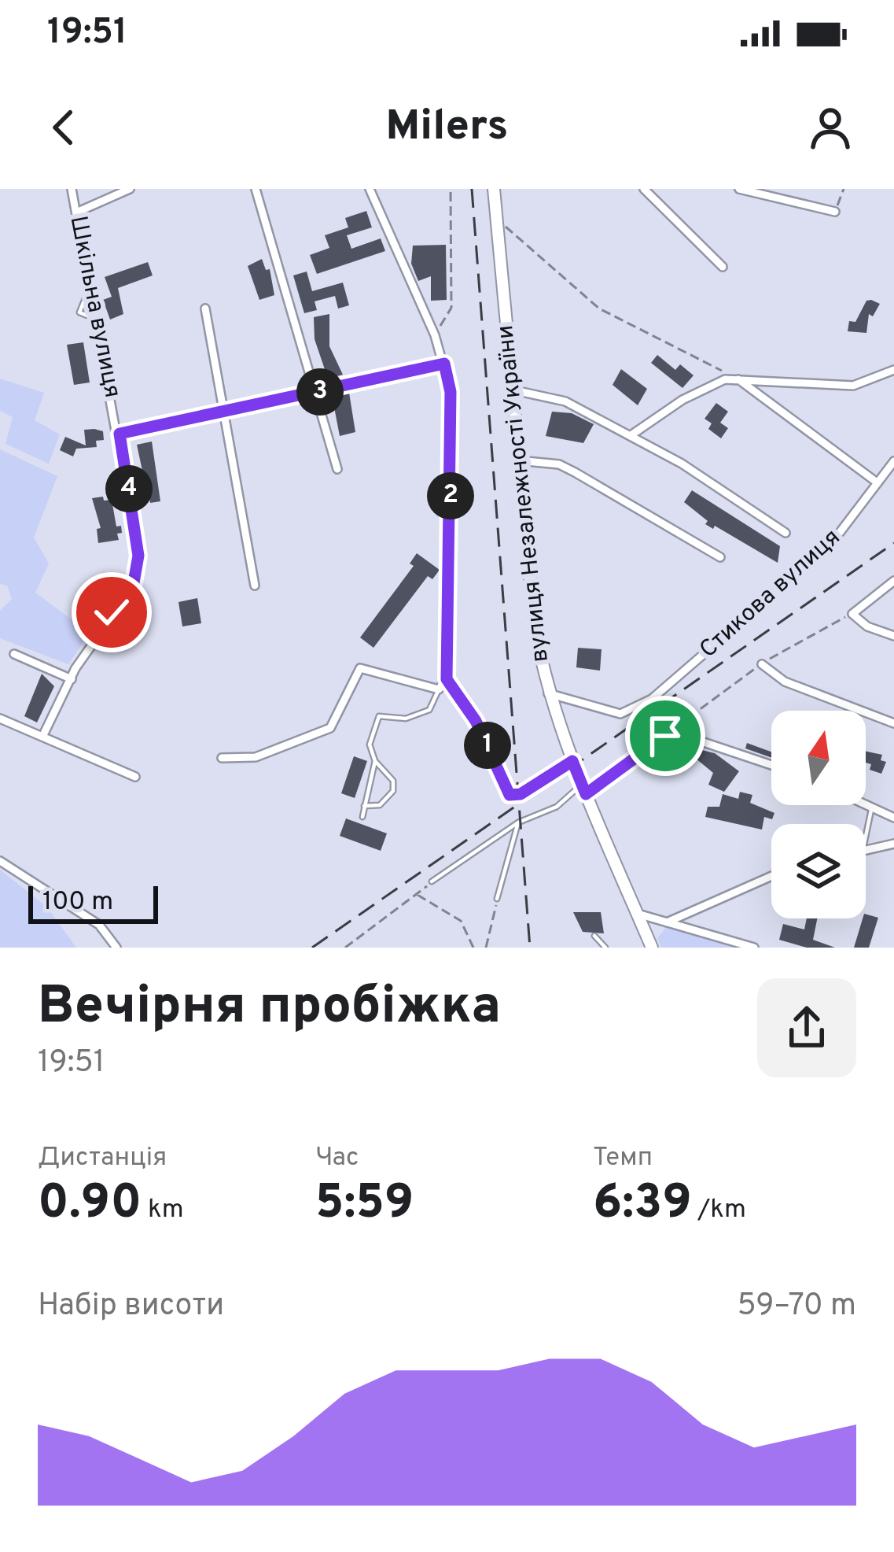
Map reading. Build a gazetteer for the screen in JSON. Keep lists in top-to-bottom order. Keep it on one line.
{"streets":{"main road":["вулиця Незалежності України"],"street":["Шкільна вулиця","Стикова вулиця"]},"crossings":[["вулиця Незалежності України","Стикова вулиця"]],"scale_bar":"100 m","north":"top","page":{"status":"19:51","header":"Milers","pins":["3","4","2","1"],"scale":"100 m","heading":["Вечірня пробіжка","19:51"],"stats":[["Дистанція","0.90 km"],["Час","5:59"],["Темп","6:39 /km"]],"chart":["Набір висоти","59–70 m"]}}
